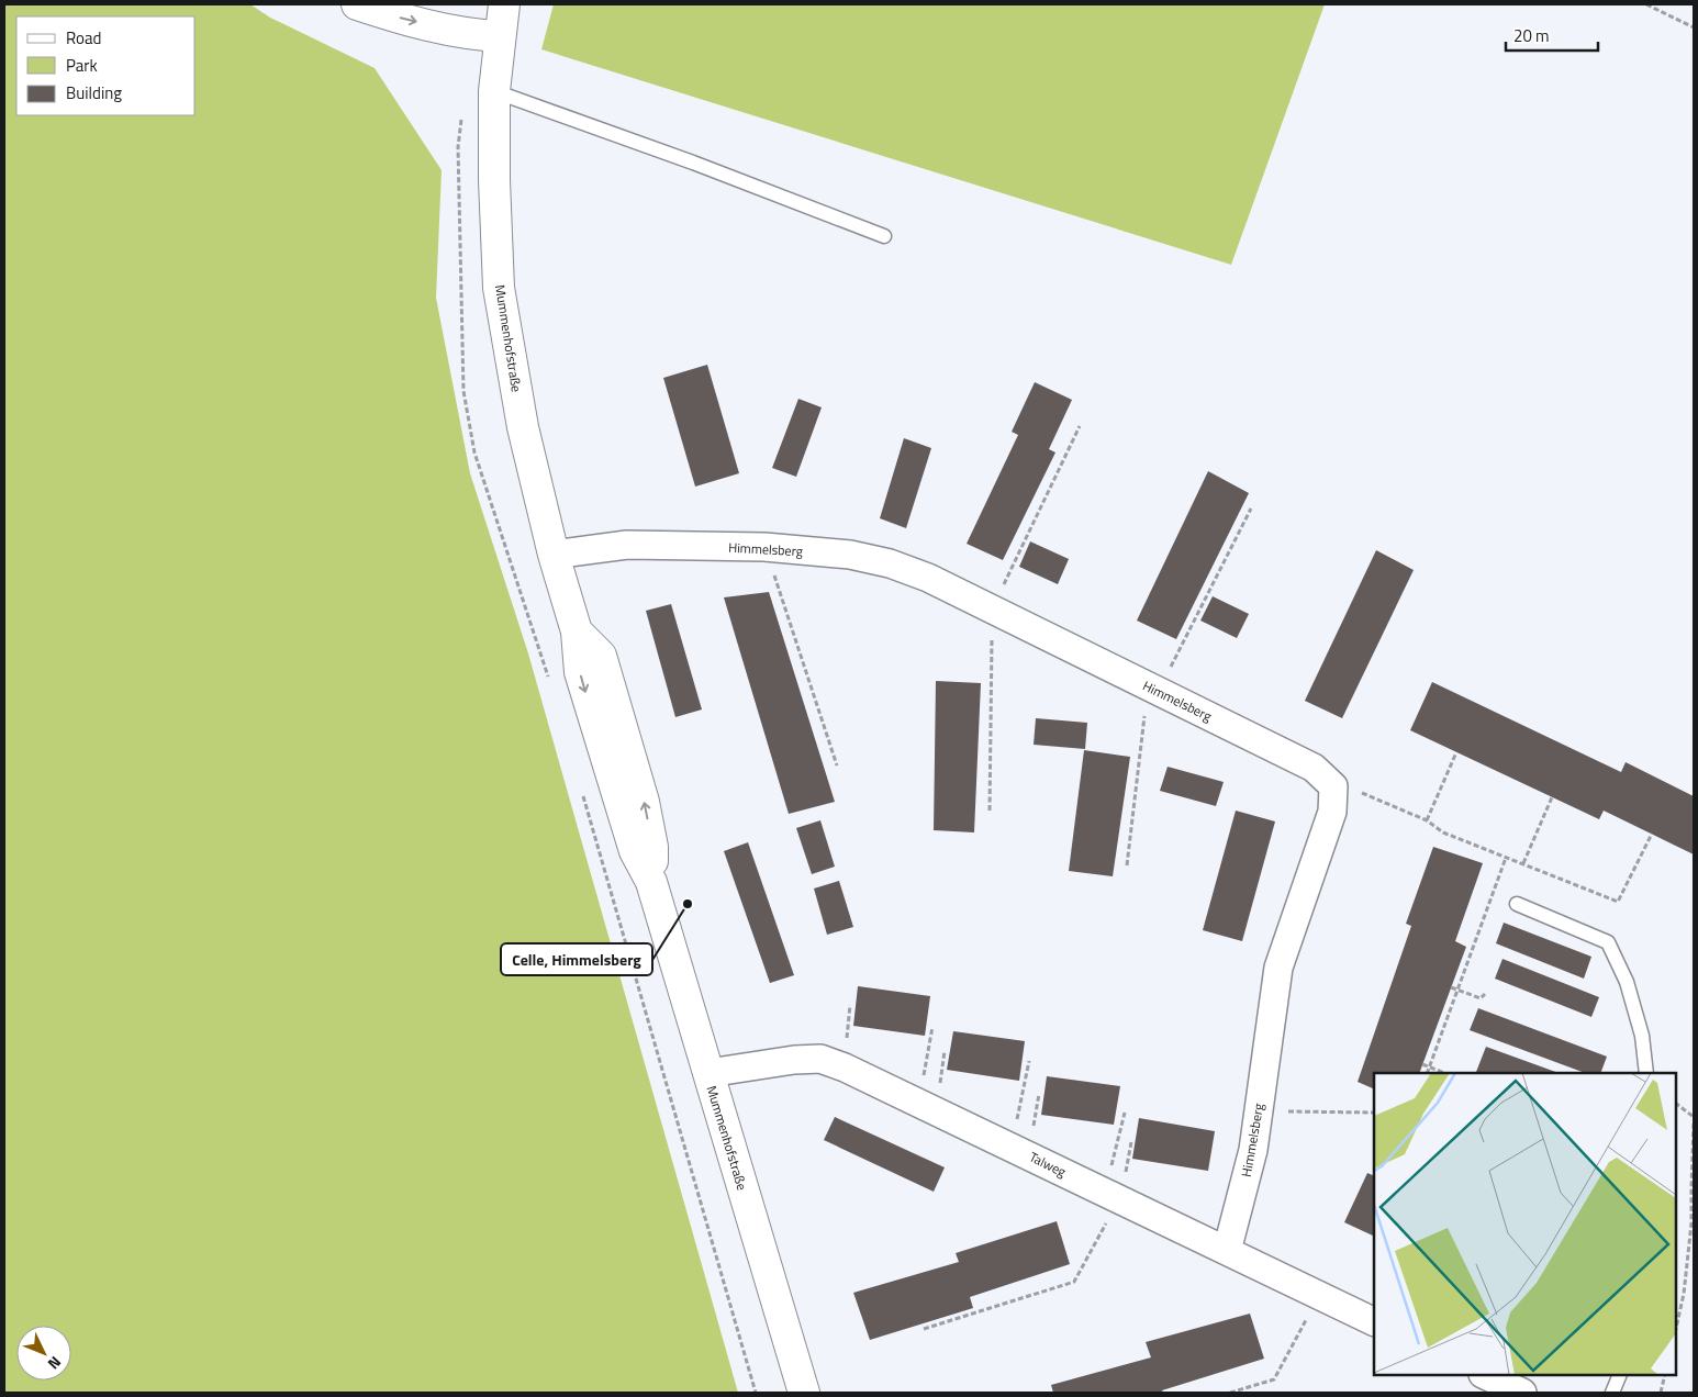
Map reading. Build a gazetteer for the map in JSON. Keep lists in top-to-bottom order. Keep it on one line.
{"streets":{"street":["Mummenhofstraße","Himmelsberg","Talweg"]},"crossings":[["Mummenhofstraße","Himmelsberg"],["Mummenhofstraße","Talweg"],["Himmelsberg","Talweg"]],"places":["Celle, Himmelsberg"],"legend":["Road","Park","Building"],"scale_bar":"20 m","north":"bottom right"}
